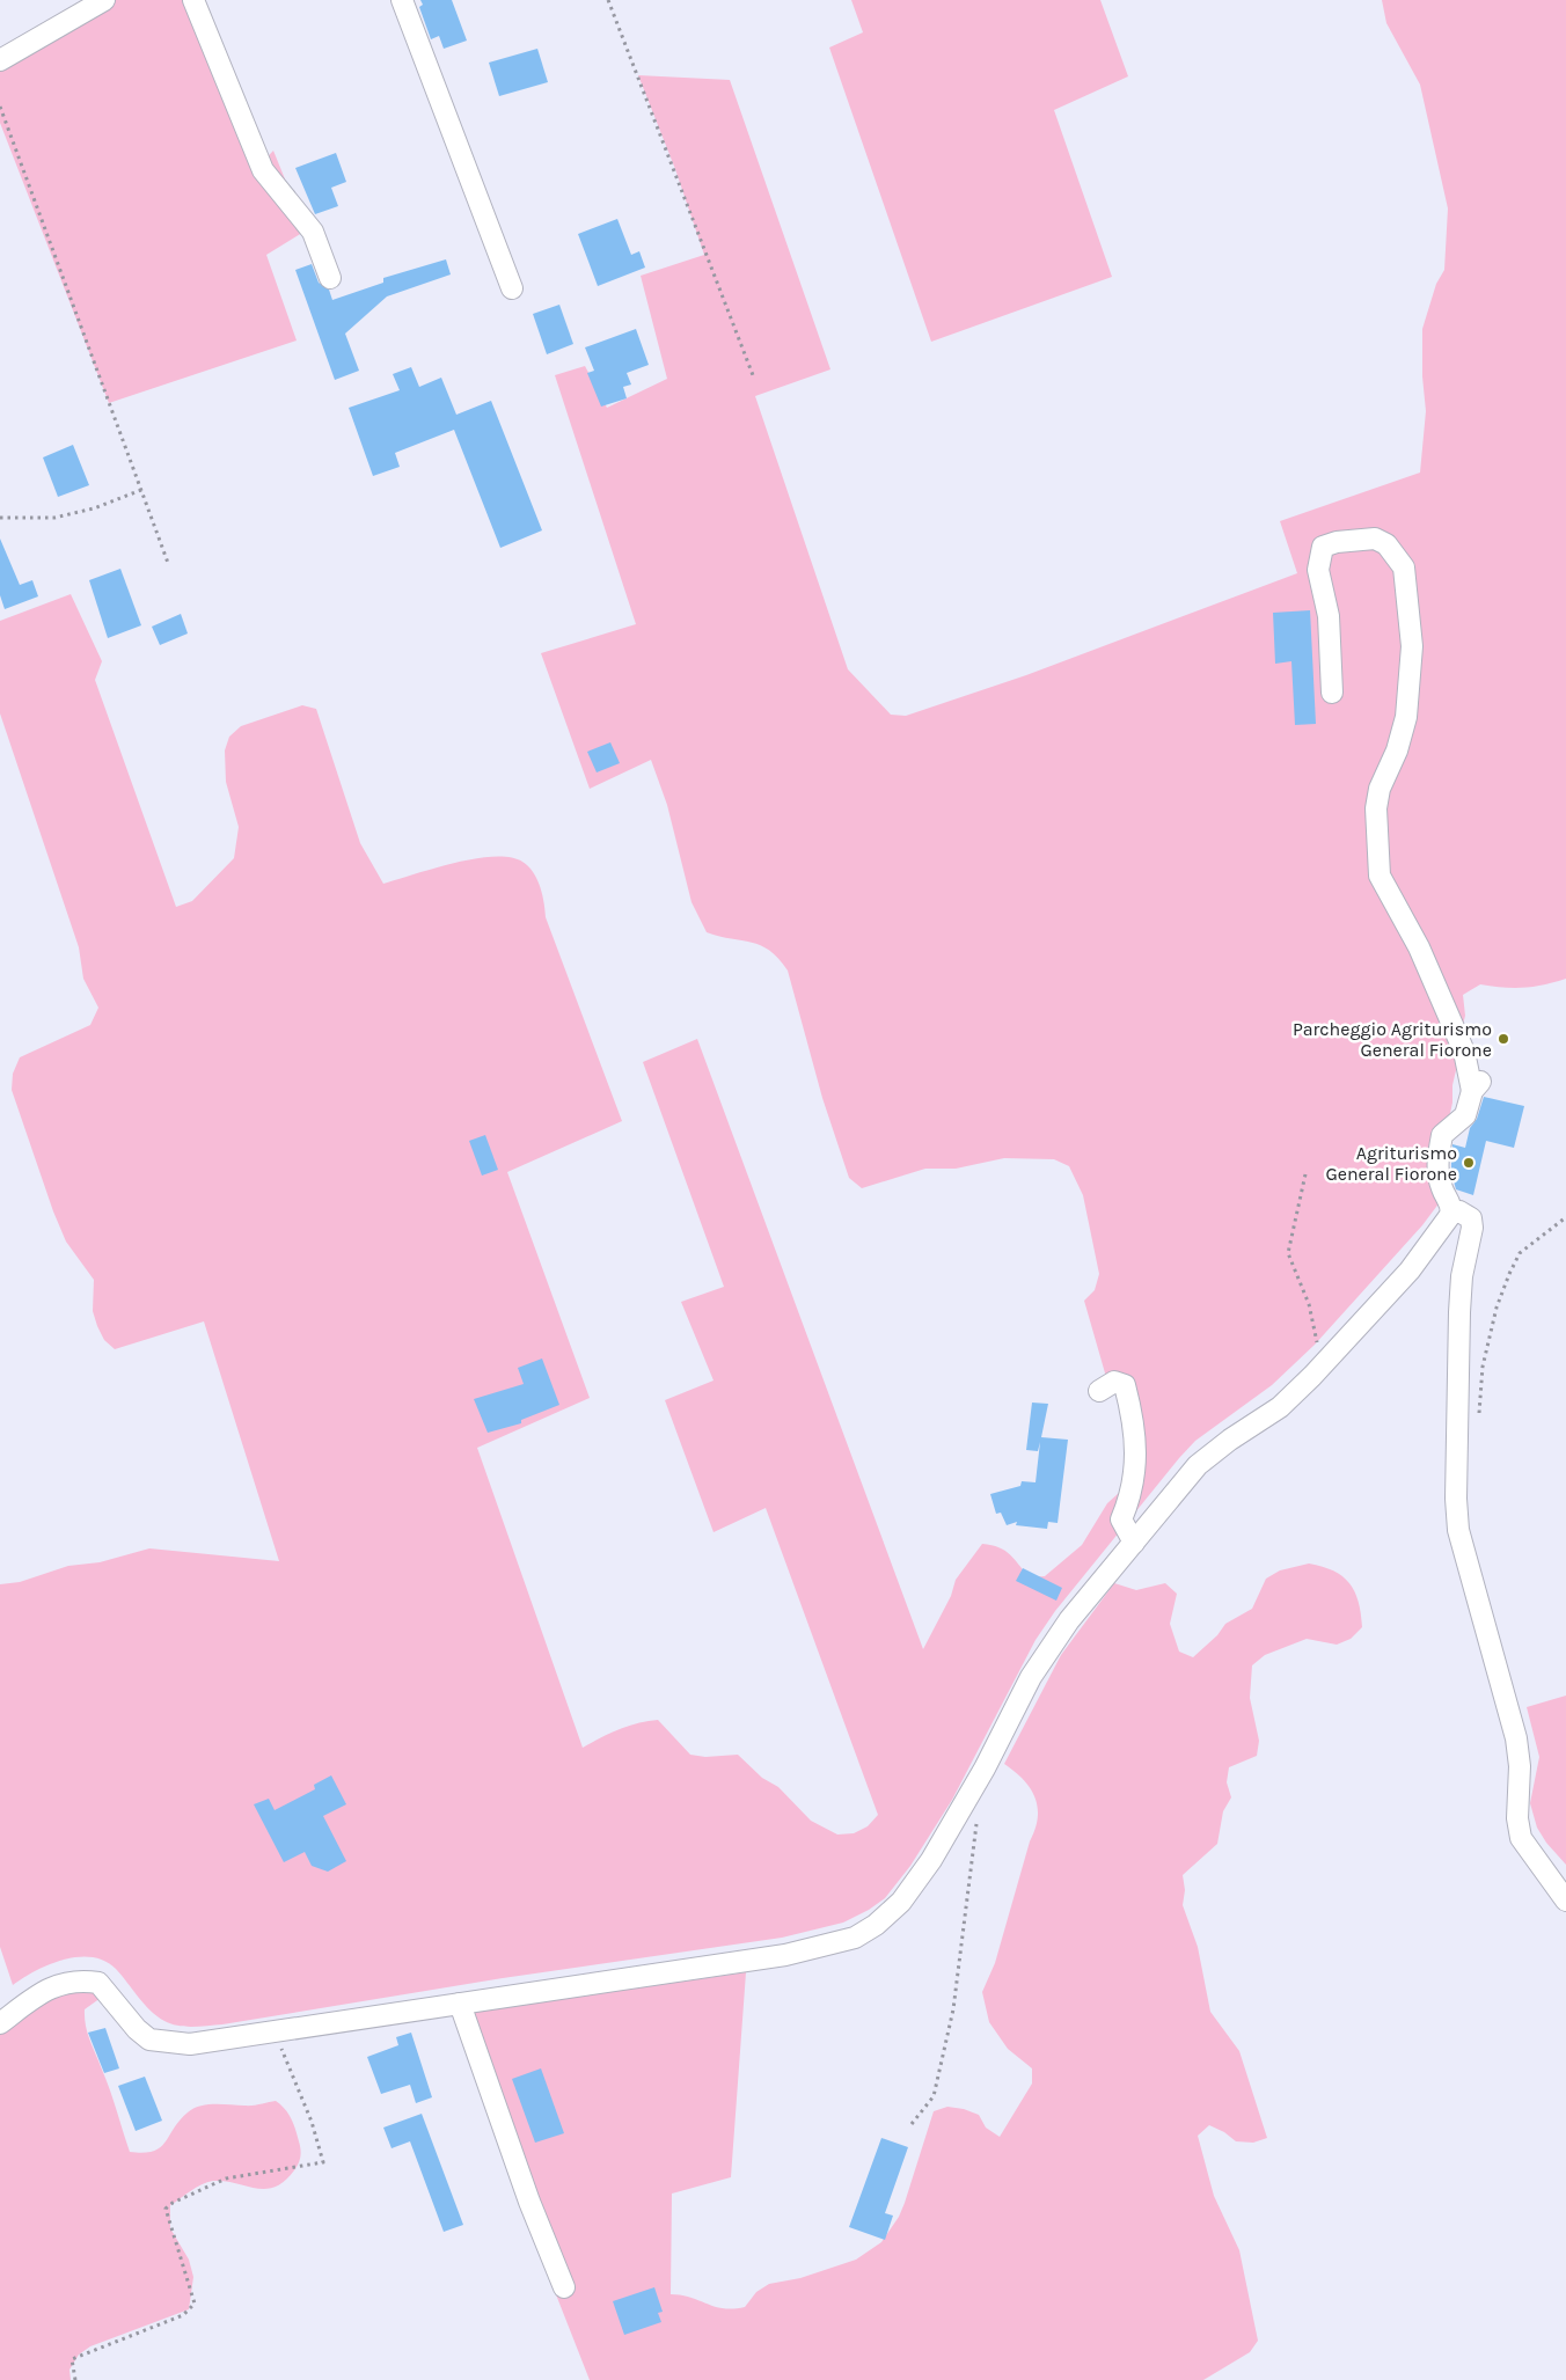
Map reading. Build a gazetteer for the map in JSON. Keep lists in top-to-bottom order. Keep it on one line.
{"places":["Parcheggio Agriturismo General Fiorone","Agriturismo General Fiorone"]}
